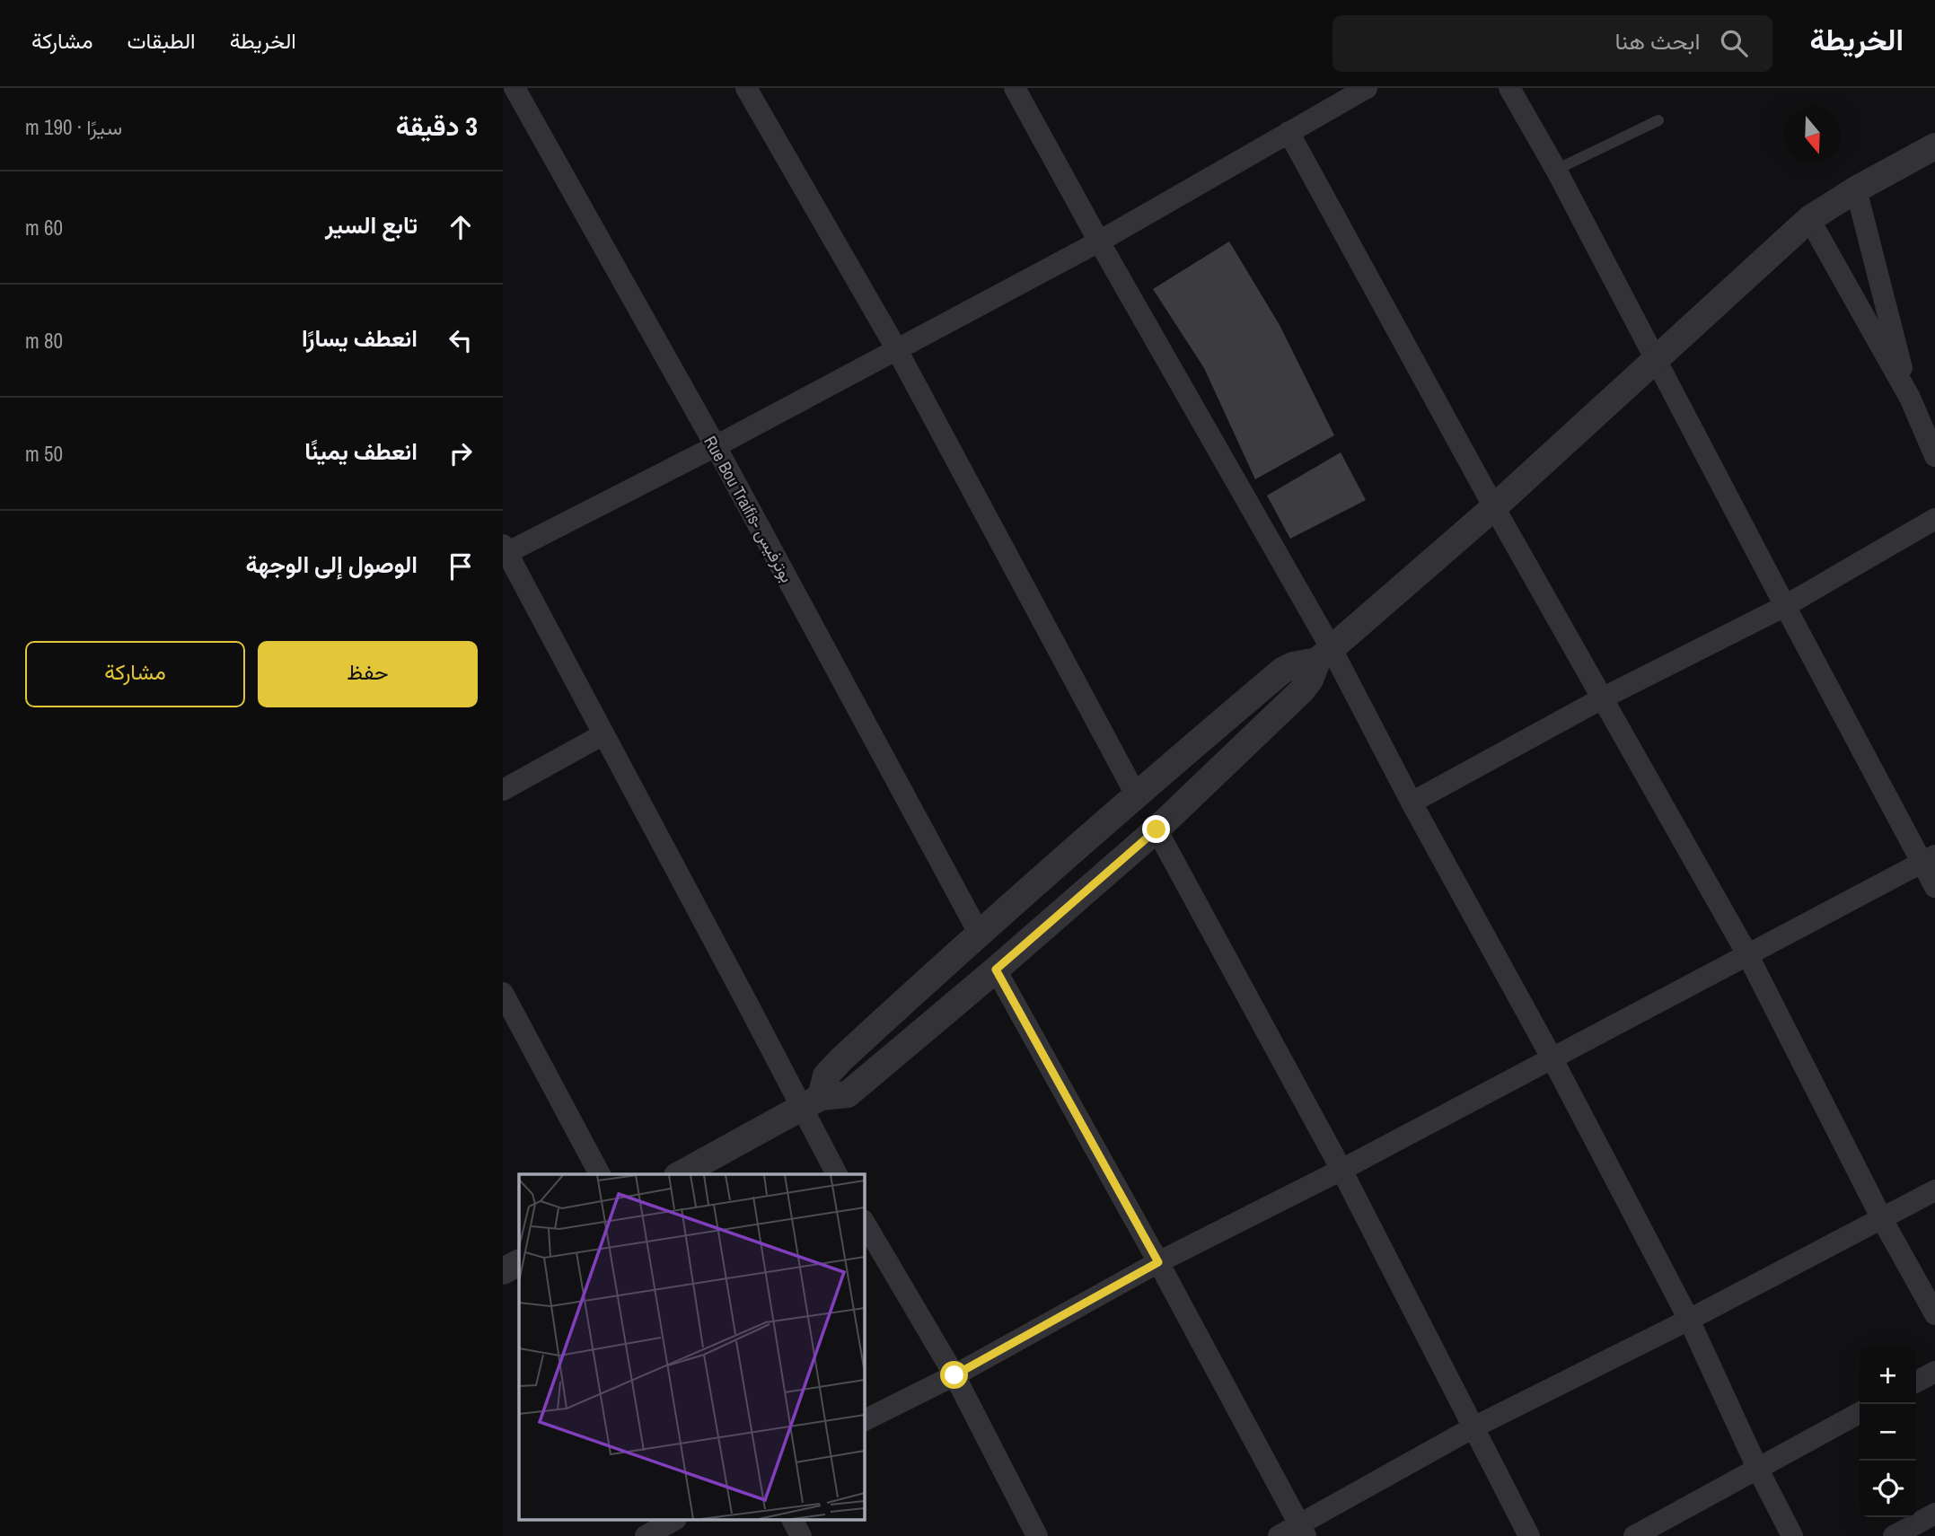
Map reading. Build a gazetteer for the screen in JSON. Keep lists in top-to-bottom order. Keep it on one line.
{"streets":{"street":["Rue Bou Traifis- بوترفيس"]},"north":"bottom","page":{"header":"الخريطة","search":"ابحث هنا","nav":["الخريطة","الطبقات","مشاركة"],"heading":["3 دقيقة","سيرًا · 190 m"],"list":[["تابع السير","60 m"],["انعطف يسارًا","80 m"],["انعطف يمينًا","50 m"],"الوصول إلى الوجهة"],"buttons":["حفظ","مشاركة"],"map_buttons":["+","−"]}}
